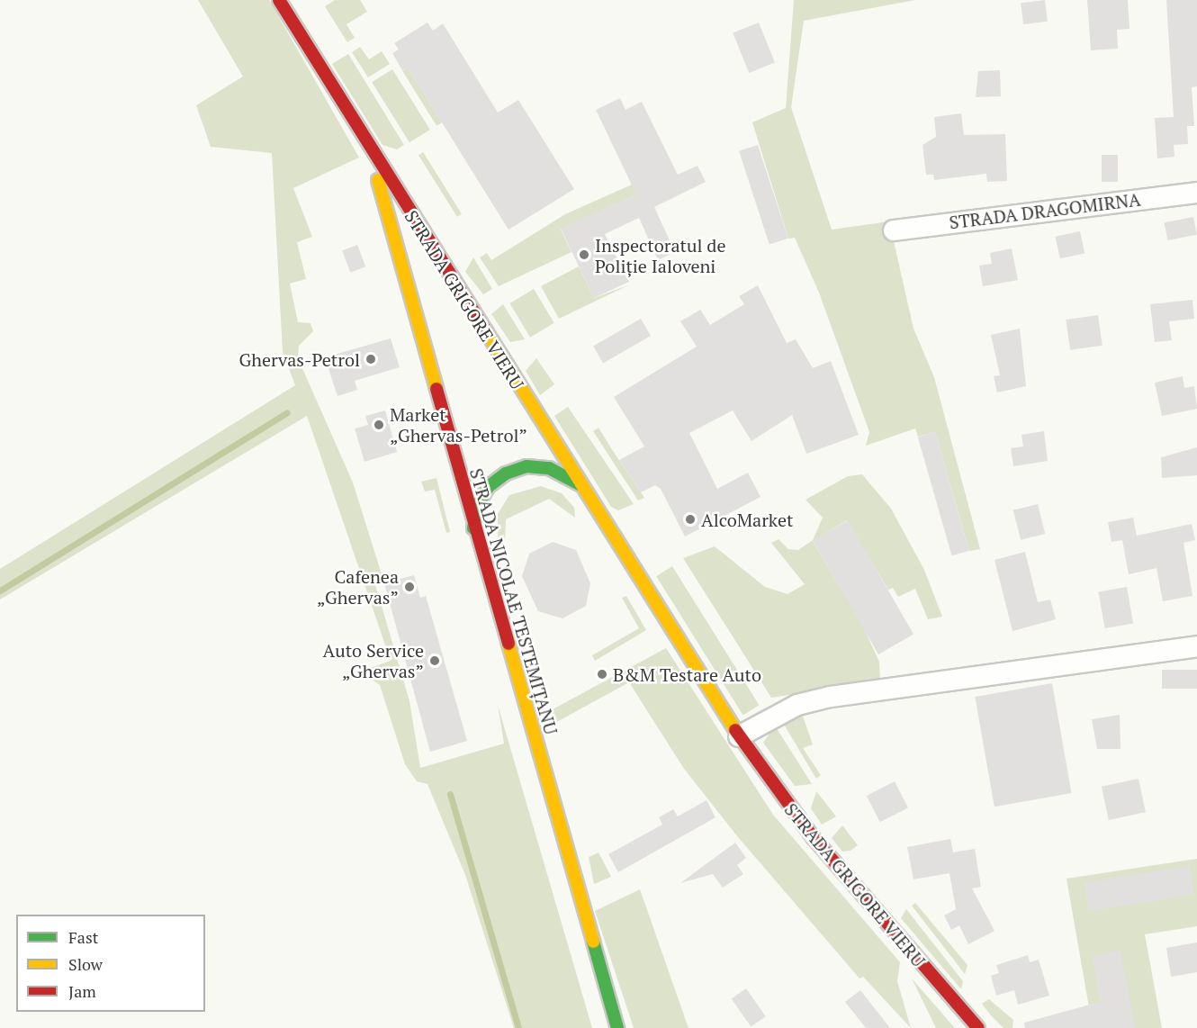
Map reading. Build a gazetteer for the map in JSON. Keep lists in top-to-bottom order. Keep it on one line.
{"streets":{"street":["STRADA DRAGOMIRNA","STRADA GRIGORE VIERU","STRADA NICOLAE TESTEMIȚANU"]},"crossings":[["STRADA GRIGORE VIERU","STRADA NICOLAE TESTEMIȚANU"]],"places":["Inspectoratul de Poliție Ialoveni","Ghervas-Petrol","Market „Ghervas-Petrol”","AlcoMarket","Cafenea „Ghervas”","Auto Service „Ghervas”","B&M Testare Auto"],"legend":["Fast","Slow","Jam"]}
